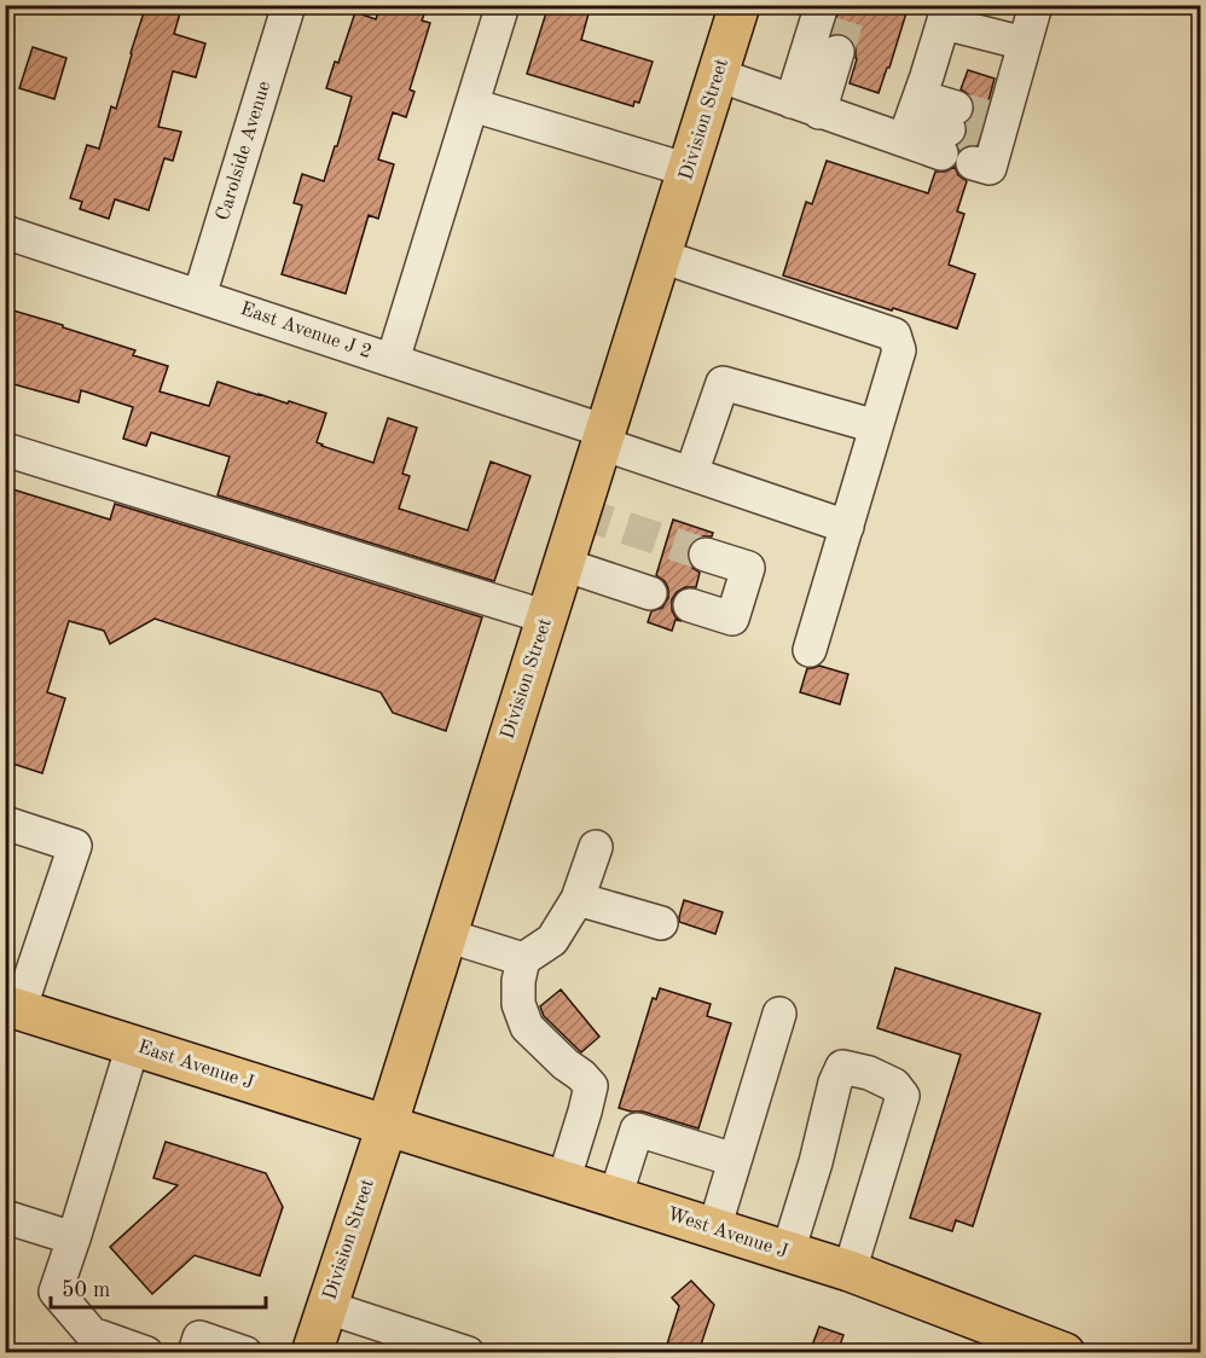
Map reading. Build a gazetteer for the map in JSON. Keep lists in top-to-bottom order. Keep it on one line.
{"streets":{"main road":["Division Street","East Avenue J","West Avenue J"],"street":["Carolside Avenue","East Avenue J 2"]},"crossings":[["Division Street","East Avenue J 2"],["Division Street","East Avenue J"],["Division Street","West Avenue J"],["Carolside Avenue","East Avenue J 2"],["East Avenue J","West Avenue J"]],"scale_bar":"50 m"}
